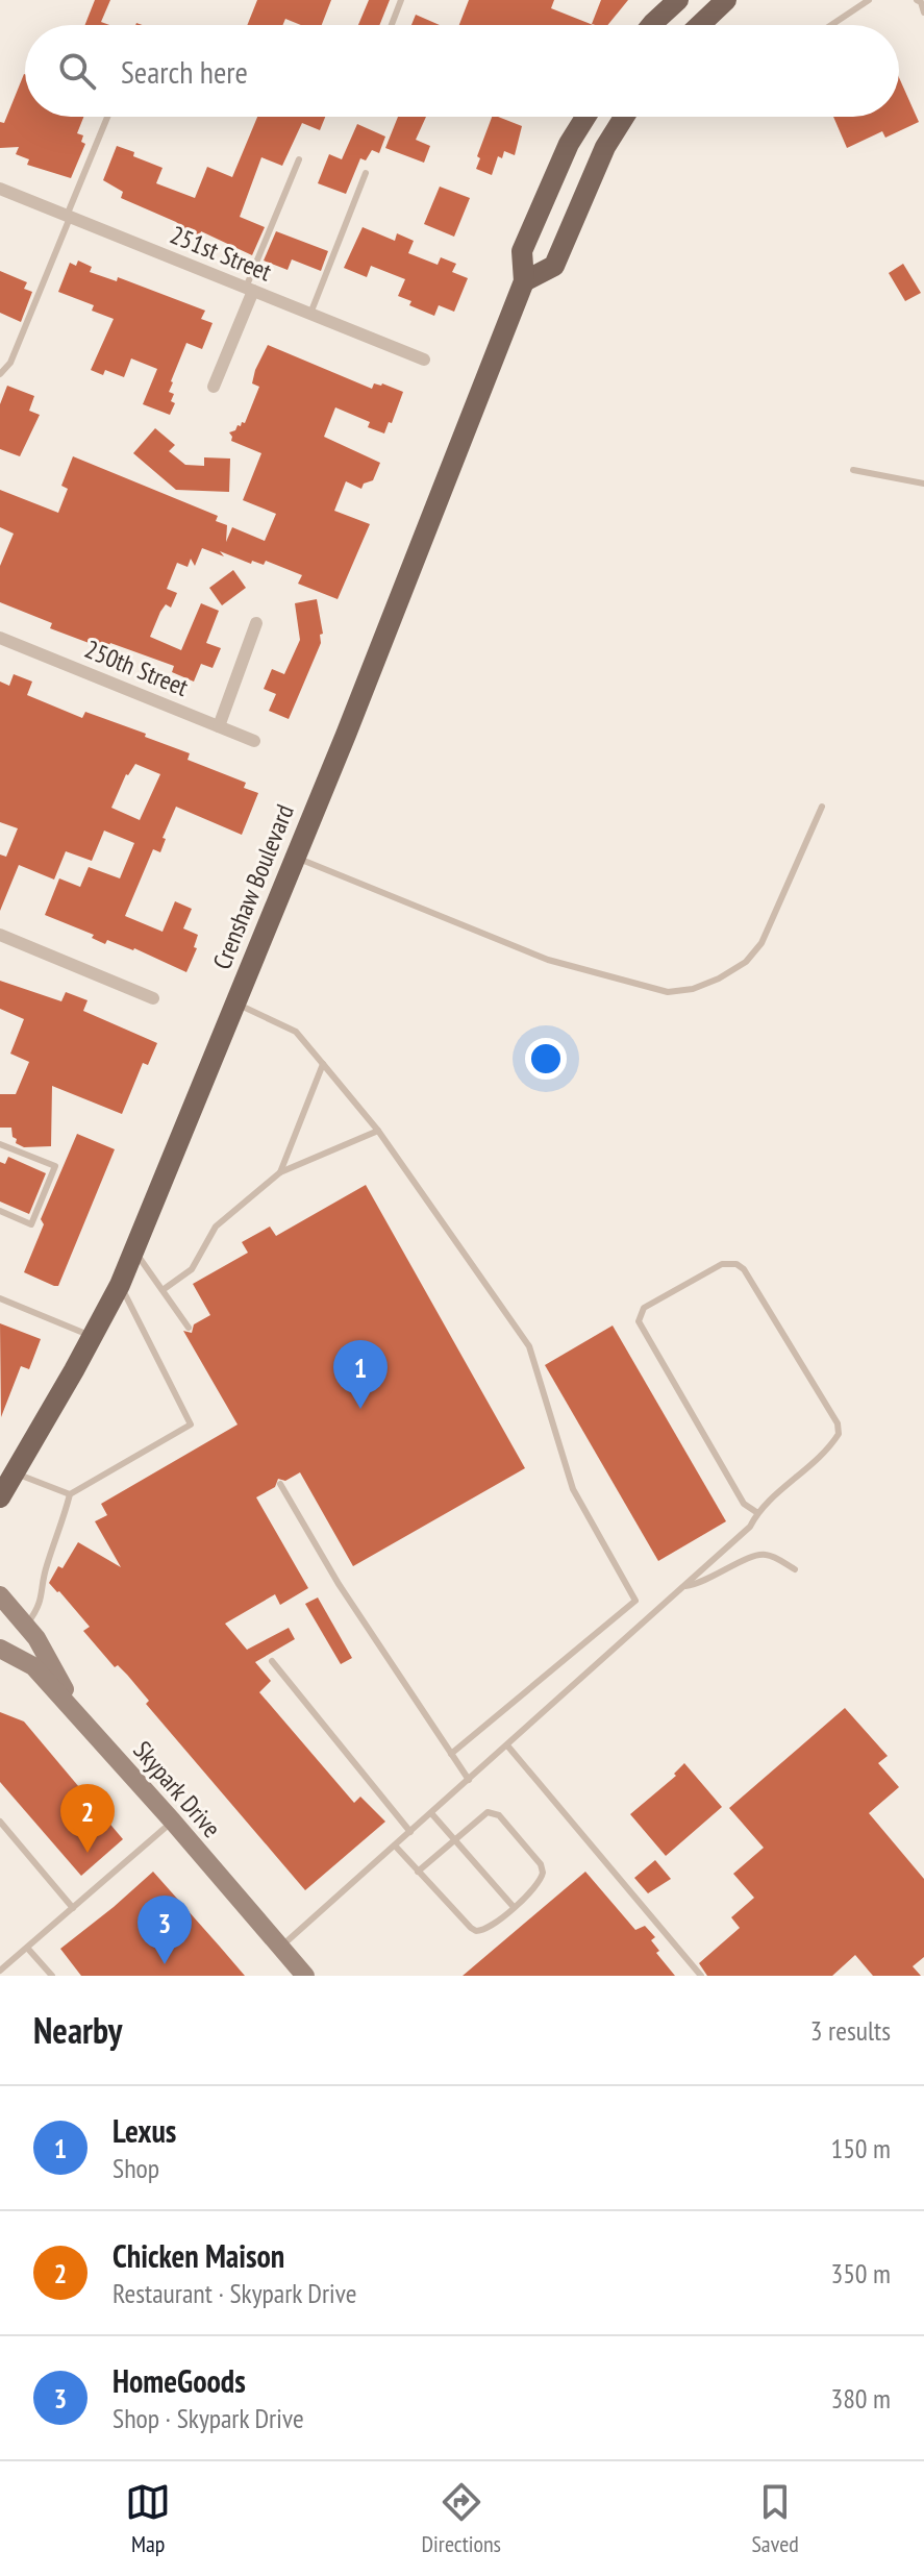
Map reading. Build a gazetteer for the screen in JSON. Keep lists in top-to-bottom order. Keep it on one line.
{"streets":{"main road":["Crenshaw Boulevard","Skypark Drive"],"street":["251st Street","250th Street"]},"page":{"search":"Search here","pins":["1","2","3"],"heading":["Nearby","3 results"],"list":[{"mark":"1","name":"Lexus","note":"Shop","value":"150 m"},{"mark":"2","name":"Chicken Maison","note":"Restaurant · Skypark Drive","value":"350 m"},{"mark":"3","name":"HomeGoods","note":"Shop · Skypark Drive","value":"380 m"}],"nav":["Map","Directions","Saved"]}}
